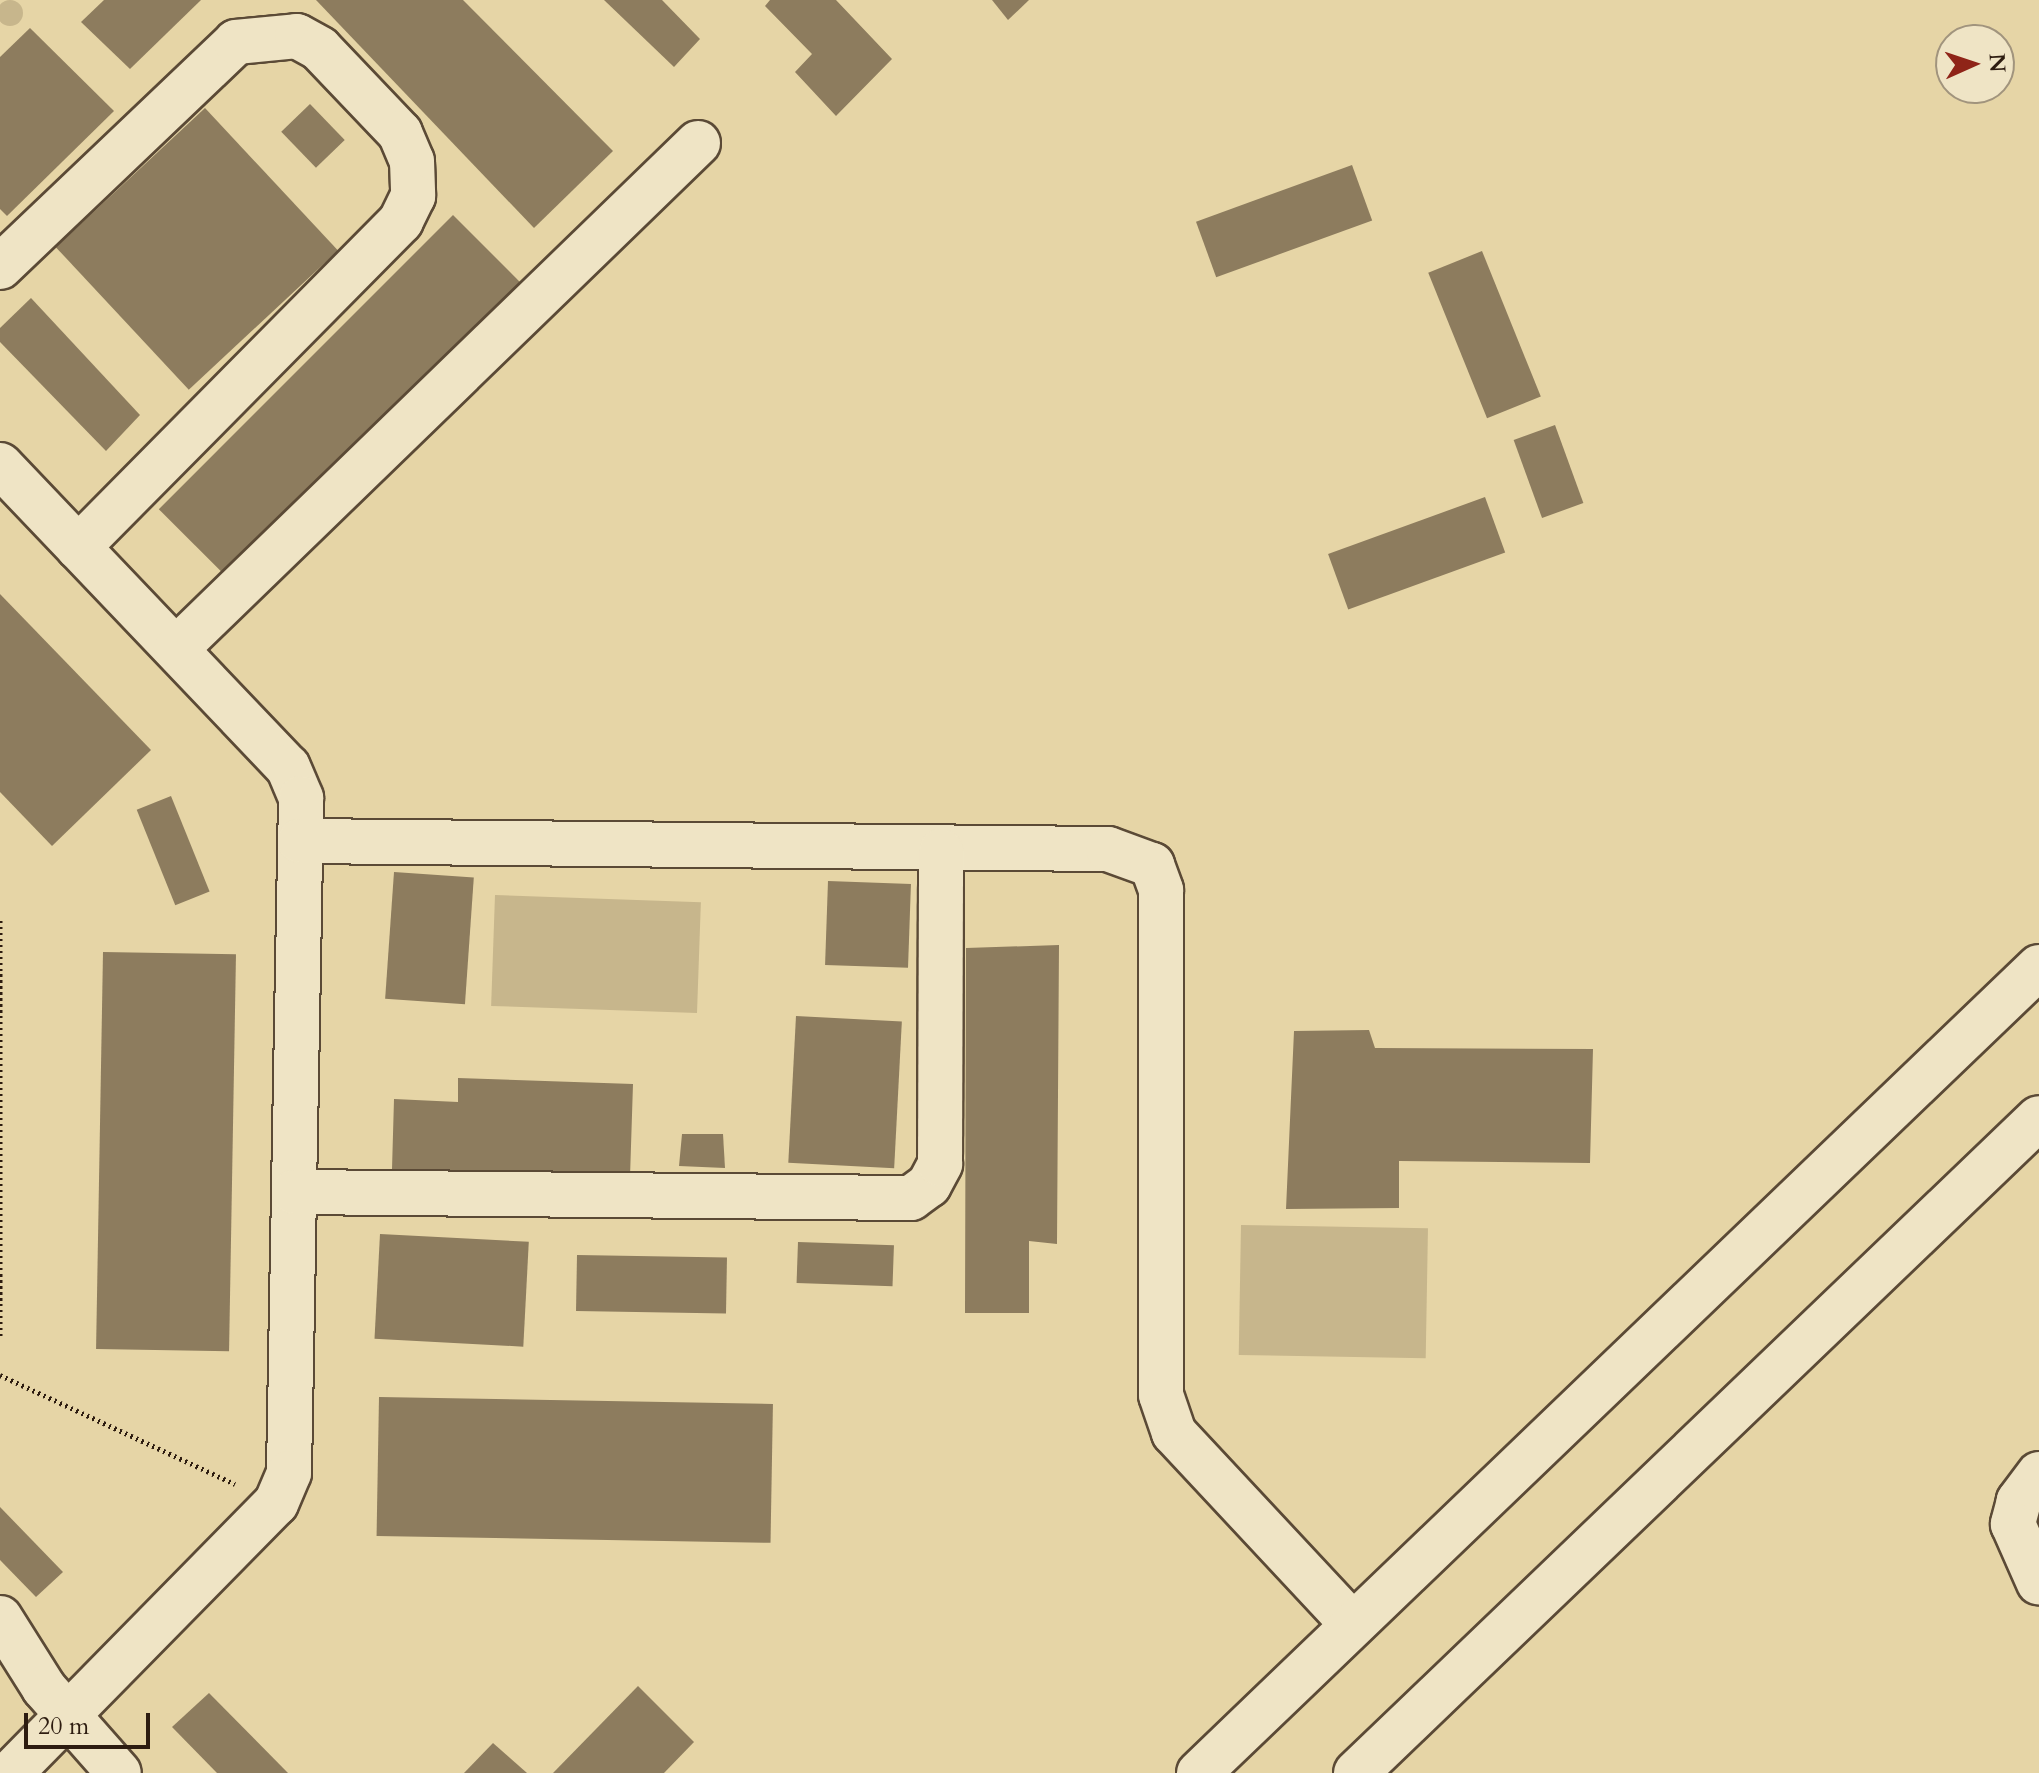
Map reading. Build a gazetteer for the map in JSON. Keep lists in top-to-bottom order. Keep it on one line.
{"scale_bar":"20 m","north":"right"}
